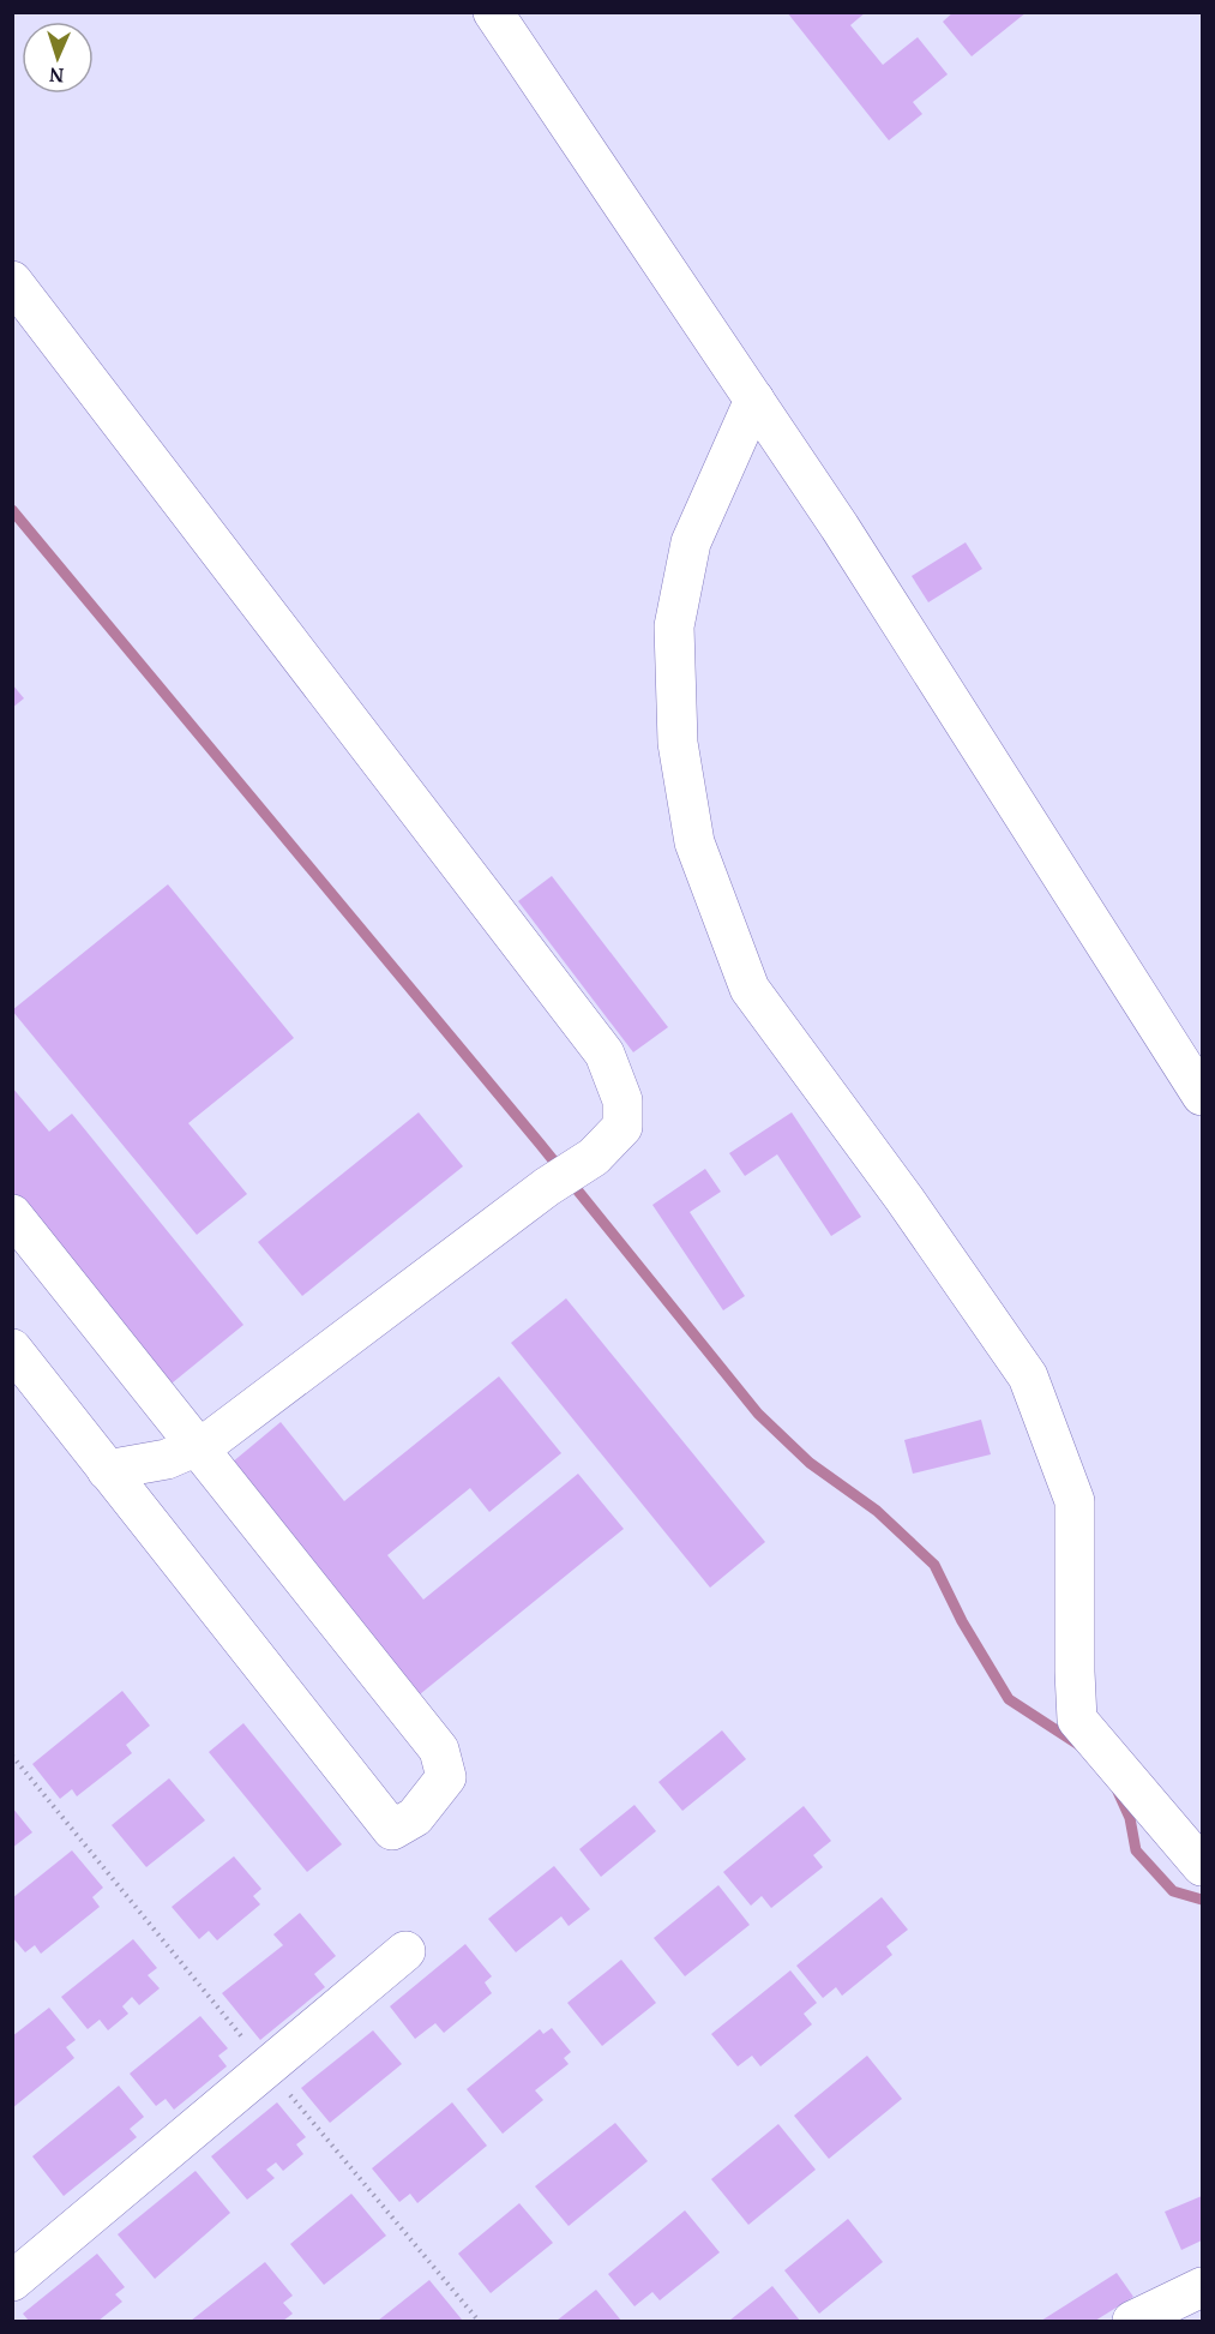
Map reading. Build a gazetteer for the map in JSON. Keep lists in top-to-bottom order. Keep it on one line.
{"north":"bottom"}
